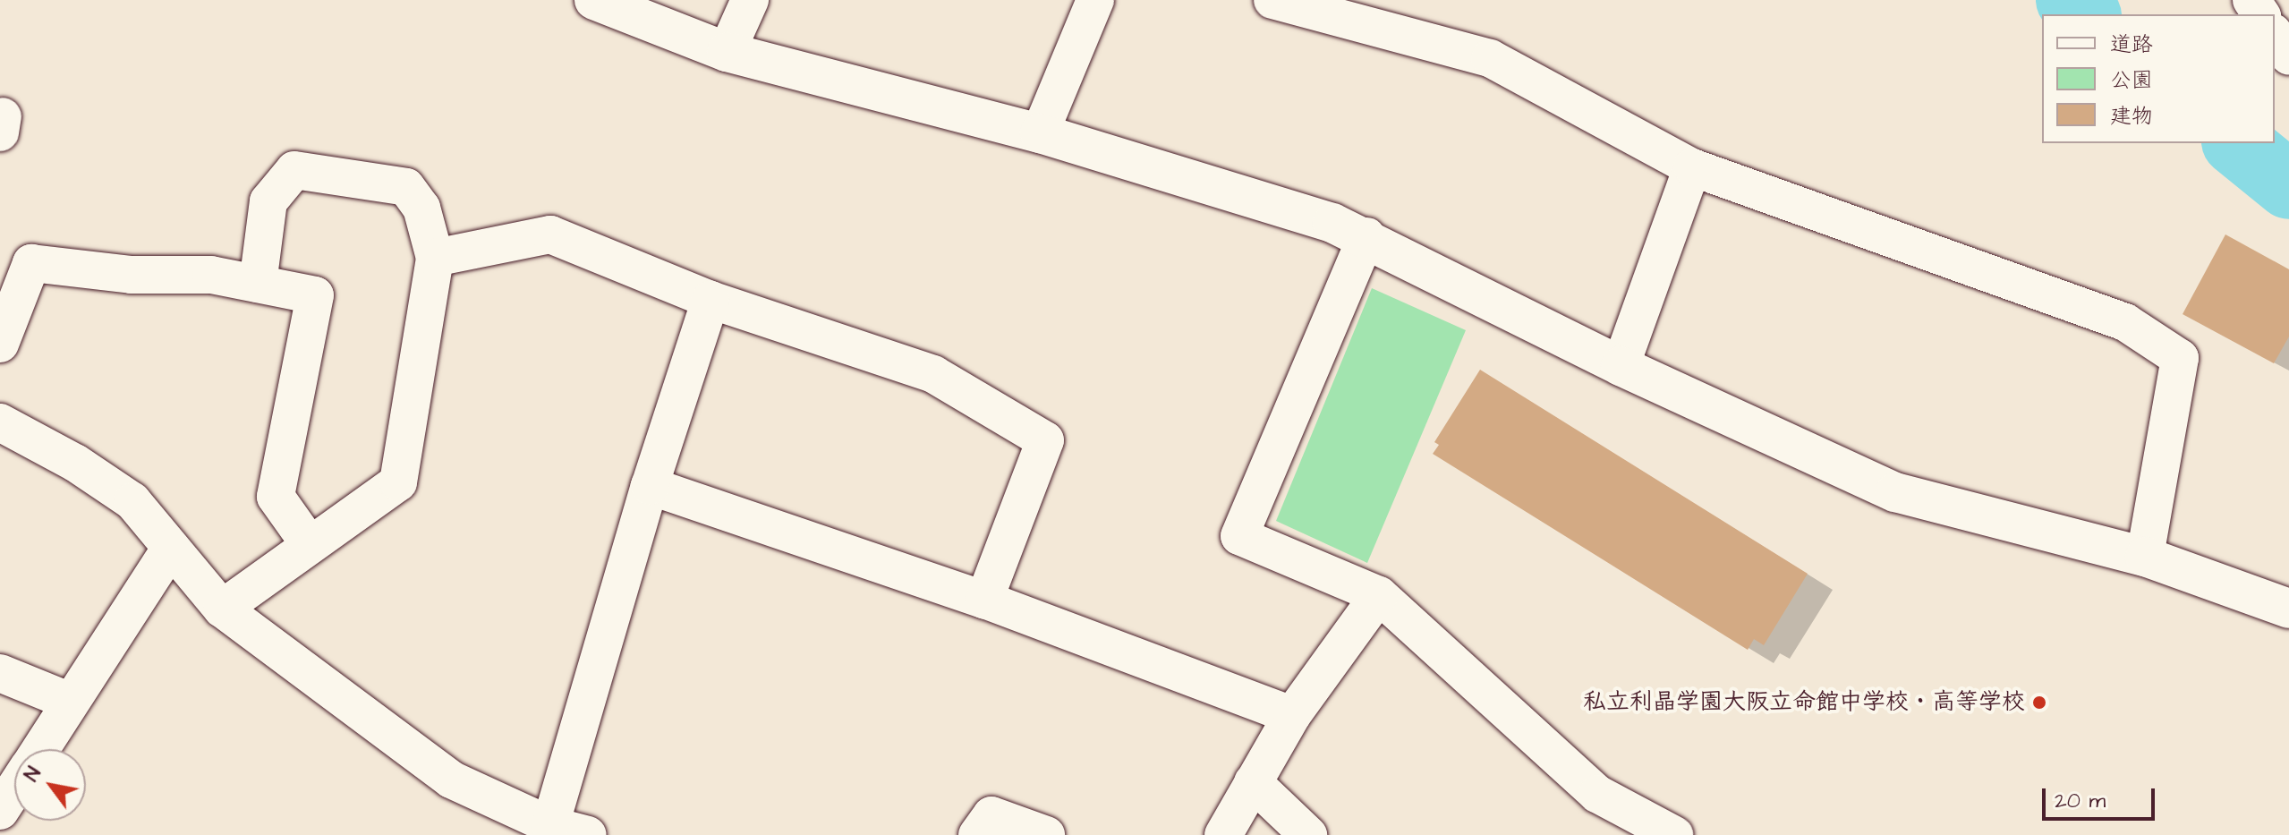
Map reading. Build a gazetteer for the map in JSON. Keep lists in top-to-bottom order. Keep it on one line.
{"places":["私立利晶学園大阪立命館中学校・高等学校"],"legend":["道路","公園","建物"],"scale_bar":"20 m","north":"top left"}
